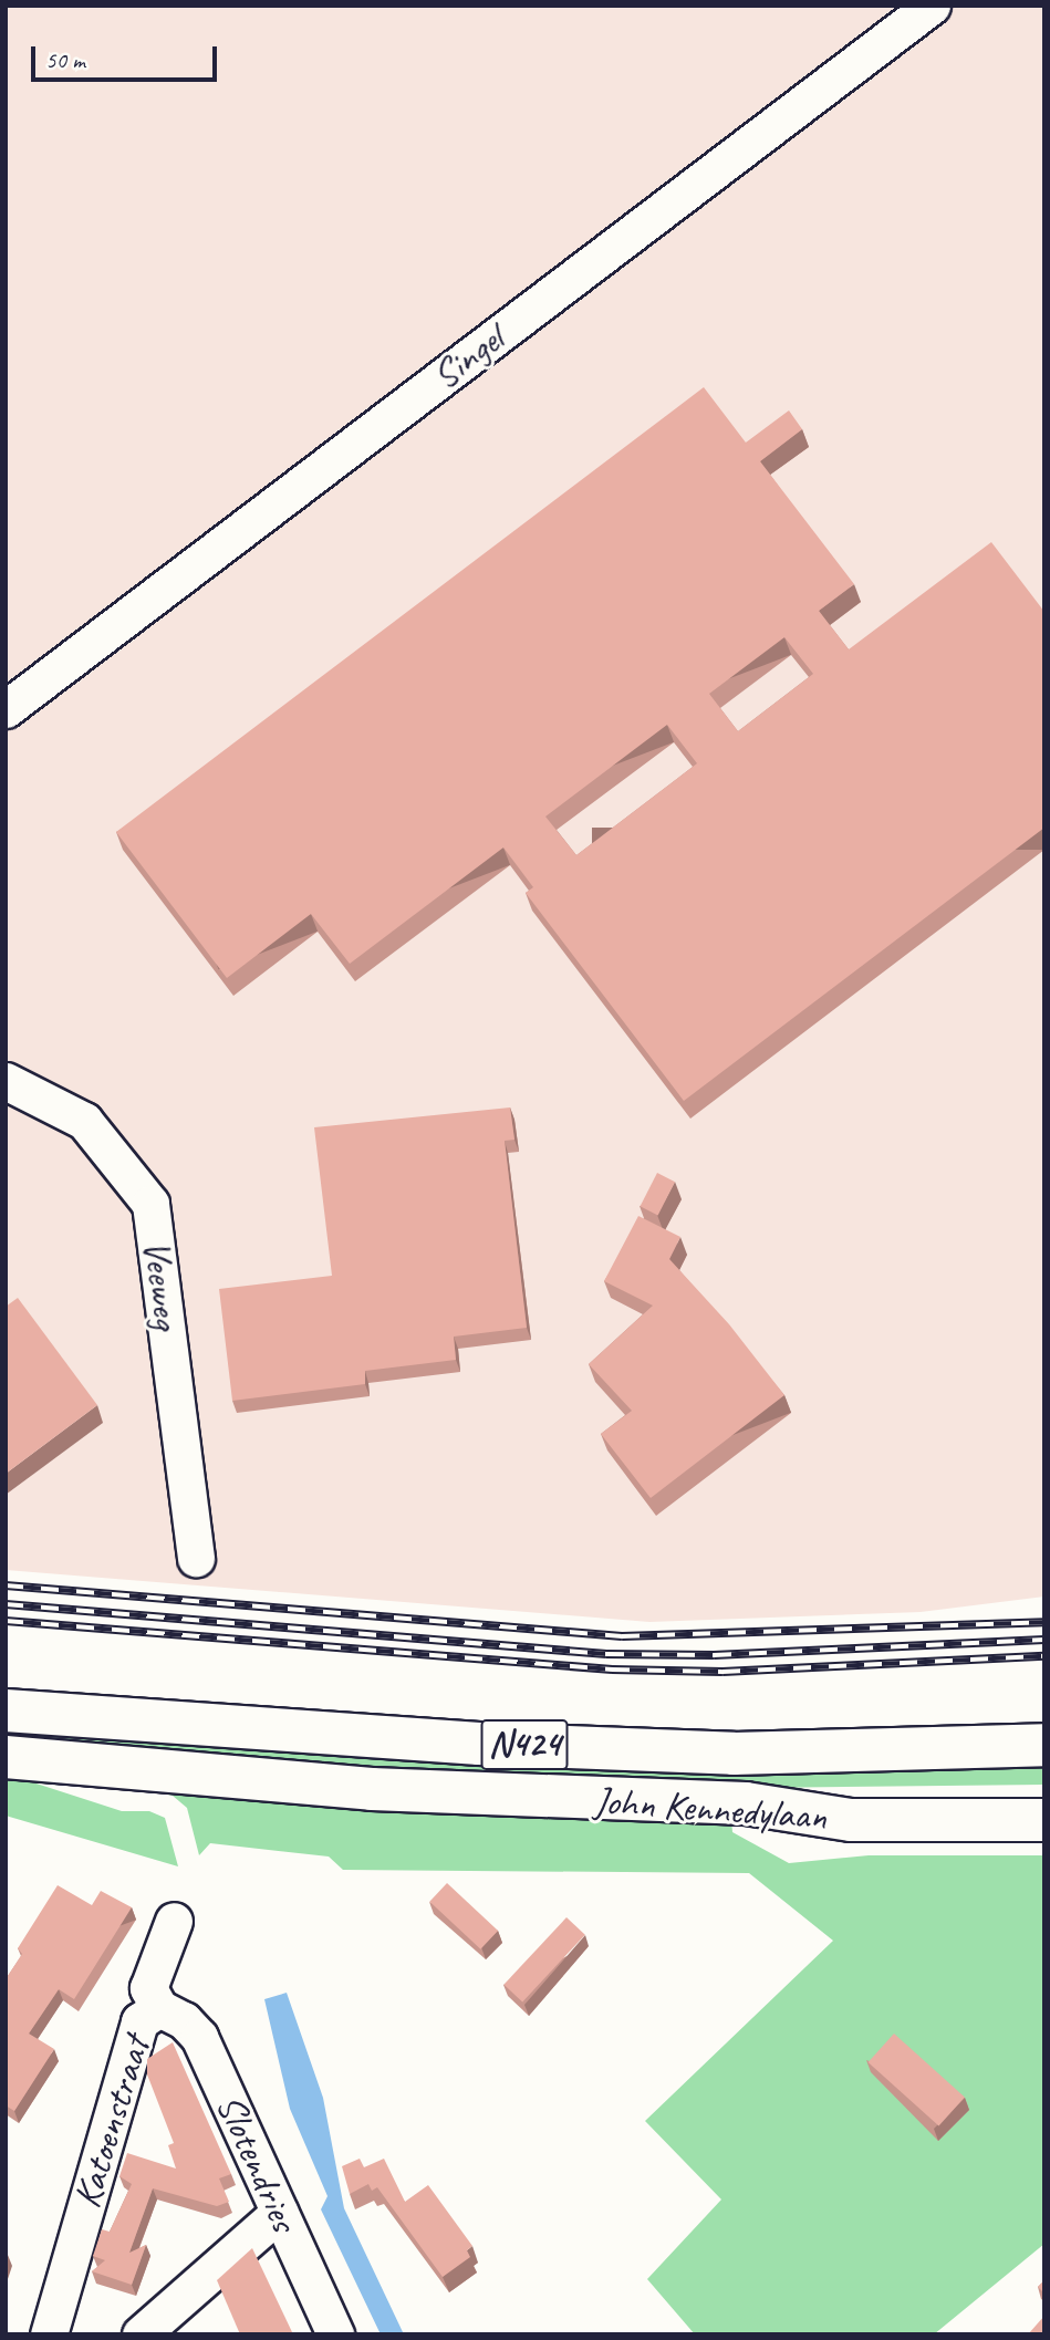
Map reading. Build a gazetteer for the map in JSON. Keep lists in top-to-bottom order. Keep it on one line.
{"streets":{"highway":["N424","John Kennedylaan"],"street":["Singel","Veeweg","Katoenstraat","Slotendries"]},"crossings":[["Katoenstraat","Slotendries"]],"scale_bar":"50 m"}
